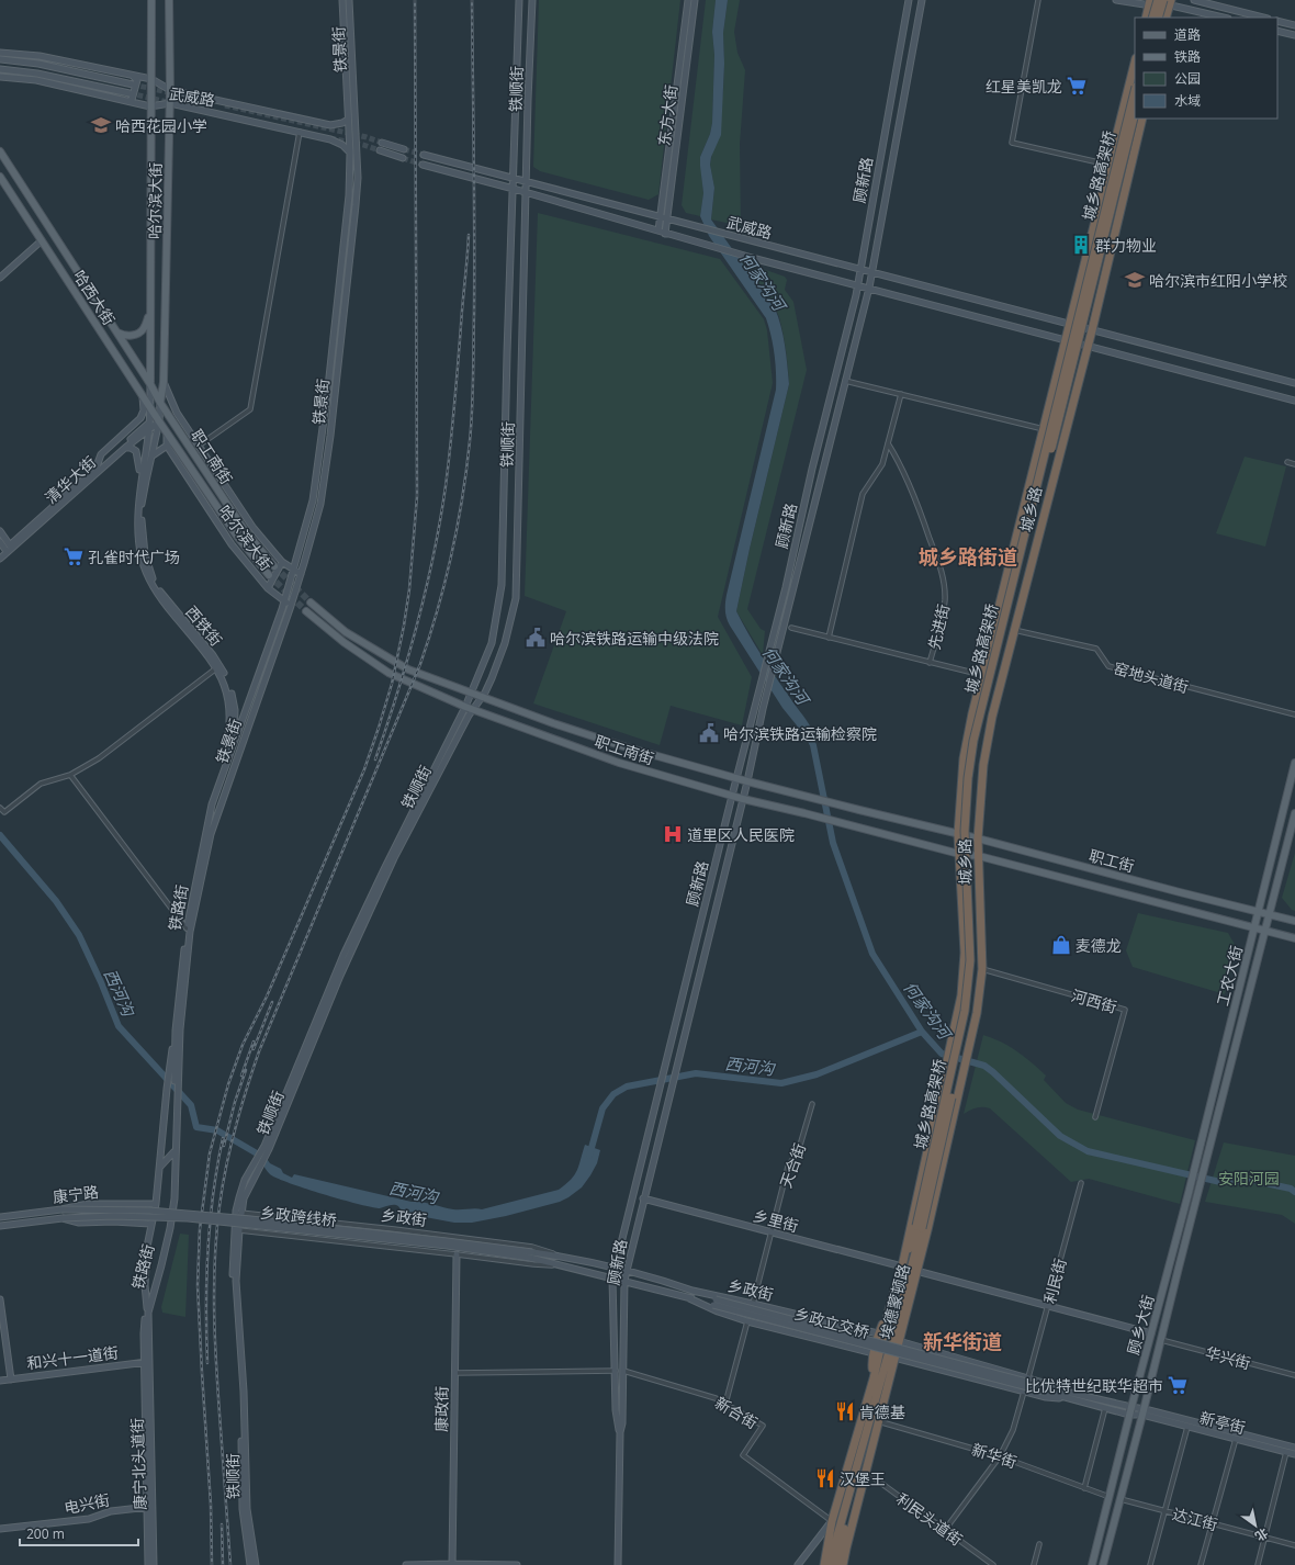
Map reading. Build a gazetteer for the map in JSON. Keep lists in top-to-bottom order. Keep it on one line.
{"streets":{"highway":["城乡路高架桥","城乡路","埃德蒙顿路"],"main road":["铁景街","铁顺街","武威路","东方大街","顾新路","哈尔滨大街","哈西大街","职工南街","清华大街","西铁街","职工街","铁路街","工农大街","康宁路","乡政跨线桥","乡政街","乡里街","乡政立交桥","顾乡大街","和兴十一道街","康政街","新亭街","康宁北头道街","电兴街"],"street":["先进街","窑地头道街","河西街","天合街","利民街","华兴街","新合街","新华街","利民头道街","达江街"]},"crossings":[["铁景街","武威路"],["铁景街","哈尔滨大街"],["铁景街","西铁街"],["铁景街","铁路街"],["铁顺街","武威路"],["铁顺街","职工南街"],["铁顺街","乡政街"],["武威路","东方大街"],["武威路","顾新路"],["武威路","哈尔滨大街"],["武威路","城乡路"],["城乡路高架桥","埃德蒙顿路"],["顾新路","职工南街"],["顾新路","乡政街"],["顾新路","乡里街"],["顾新路","新合街"],["哈尔滨大街","哈西大街"],["哈尔滨大街","职工南街"],["哈西大街","职工南街"],["哈西大街","清华大街"],["职工南街","城乡路"],["职工南街","职工街"],["职工南街","埃德蒙顿路"],["城乡路","先进街"],["城乡路","窑地头道街"],["城乡路","职工街"],["城乡路","河西街"],["城乡路","埃德蒙顿路"],["西铁街","铁路街"],["职工街","工农大街"],["职工街","埃德蒙顿路"],["铁路街","和兴十一道街"],["铁路街","康宁北头道街"],["工农大街","顾乡大街"],["天合街","乡政街"],["天合街","乡里街"],["康宁路","乡政跨线桥"],["乡政跨线桥","乡政街"],["乡政街","乡政立交桥"],["乡政街","康政街"],["乡里街","埃德蒙顿路"],["埃德蒙顿路","新合街"],["顾乡大街","华兴街"],["顾乡大街","新亭街"],["顾乡大街","新华街"],["顾乡大街","达江街"],["和兴十一道街","康宁北头道街"],["康宁北头道街","电兴街"]],"districts":["城乡路街道","新华街道"],"water":["何家沟河","西河沟"],"parks":["安阳河园"],"places":{"supermarket":["红星美凯龙","孔雀时代广场","比优特世纪联华超市"],"school or university":["哈西花园小学","哈尔滨市红阳小学校"],"building":["群力物业"],"public building":["哈尔滨铁路运输中级法院","哈尔滨铁路运输检察院"],"hospital":["道里区人民医院"],"shop":["麦德龙"],"restaurant":["肯德基","汉堡王"]},"legend":["道路","铁路","公园","水域"],"scale_bar":"200 m","north":"bottom right"}
